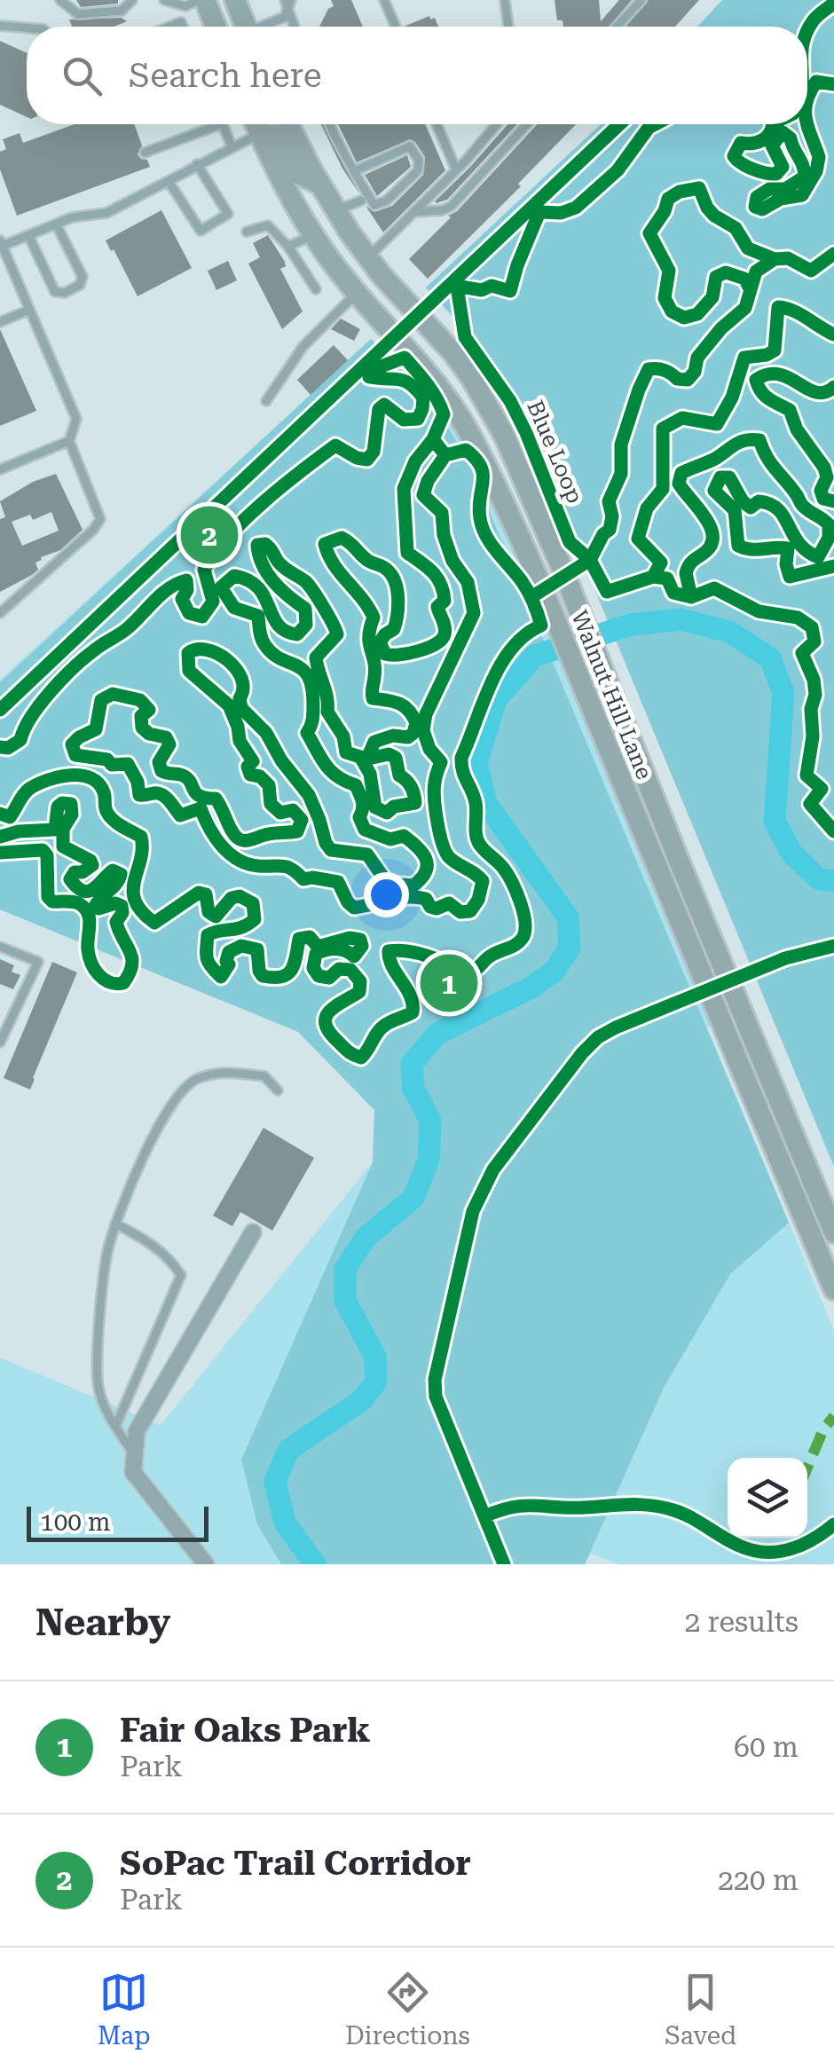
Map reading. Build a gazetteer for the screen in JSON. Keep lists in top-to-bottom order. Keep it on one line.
{"streets":{"main road":["Walnut Hill Lane"],"cycle path":["Blue Loop"]},"scale_bar":"100 m","page":{"search":"Search here","pins":["2","1"],"scale":"100 m","heading":["Nearby","2 results"],"list":[{"mark":"1","name":"Fair Oaks Park","note":"Park","value":"60 m"},{"mark":"2","name":"SoPac Trail Corridor","note":"Park","value":"220 m"}],"nav":["Map","Directions","Saved"]}}
